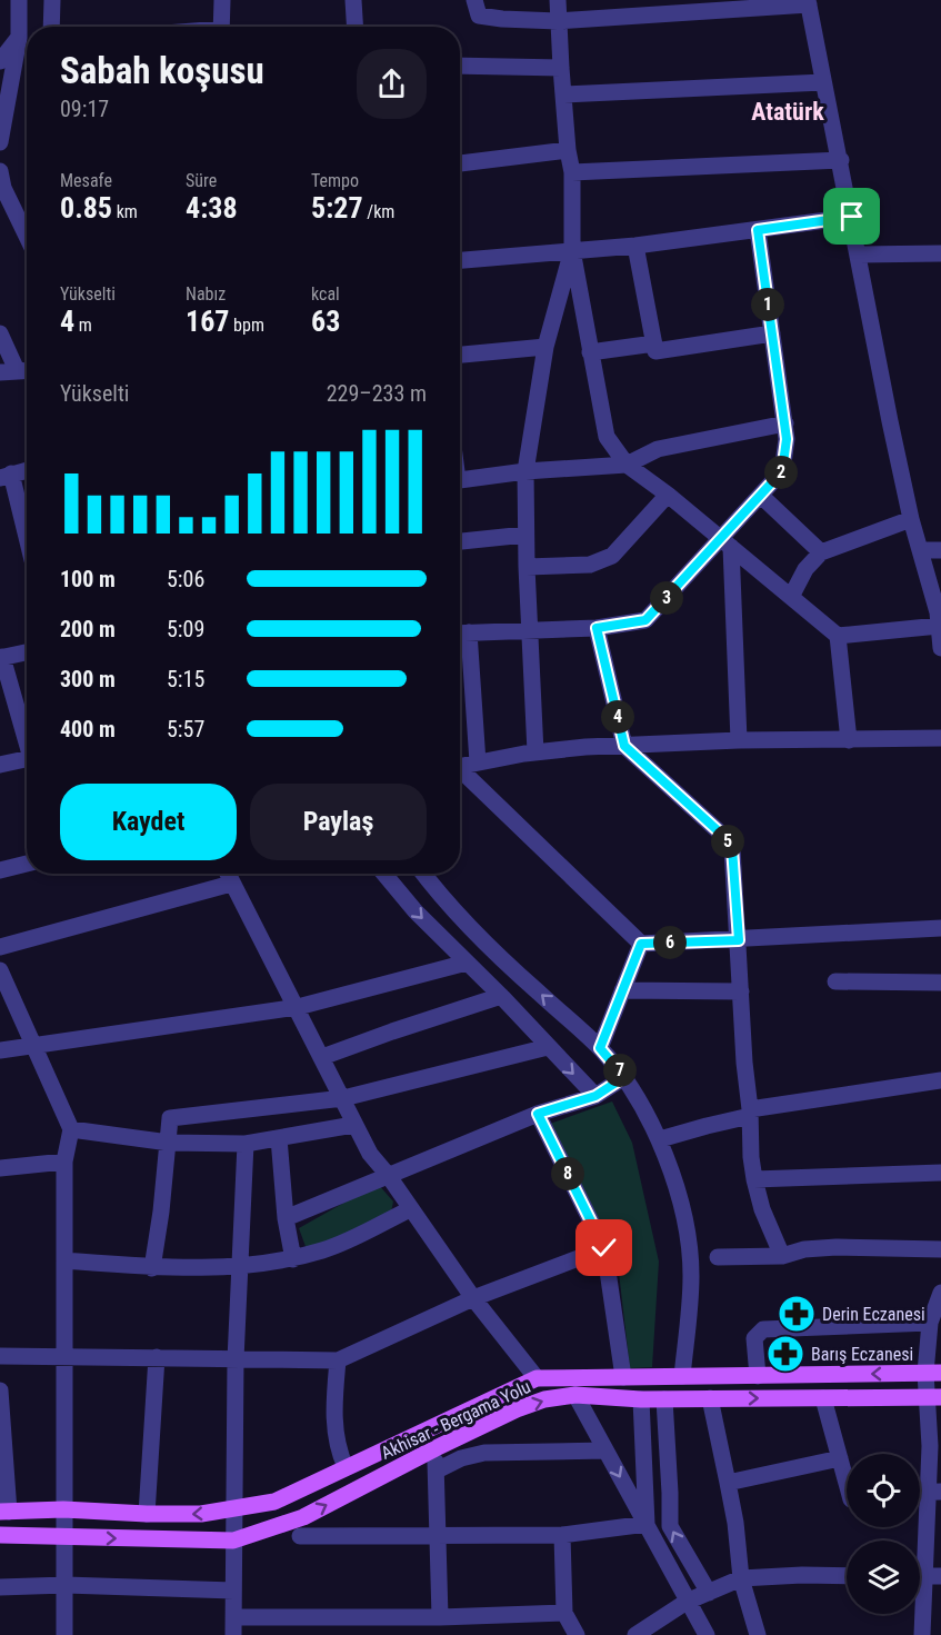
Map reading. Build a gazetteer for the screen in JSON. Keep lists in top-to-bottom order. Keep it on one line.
{"streets":{"main road":["Akhisar - Bergama Yolu"]},"districts":["Atatürk"],"places":{"pharmacy":["Derin Eczanesi","Barış Eczanesi"]},"page":{"heading":["Sabah koşusu","09:17"],"stats":[["Mesafe","0.85 km"],["Süre","4:38"],["Tempo","5:27 /km"],["Yükselti","4 m"],["Nabız","167 bpm"],["kcal","63"]],"pins":["1","2","3","4","5","6","7","8"],"chart":["Yükselti","229–233 m"],"list":[{"name":"100 m","note":"5:06"},{"name":"200 m","note":"5:09"},{"name":"300 m","note":"5:15"},{"name":"400 m","note":"5:57"}],"buttons":["Kaydet","Paylaş"]}}
